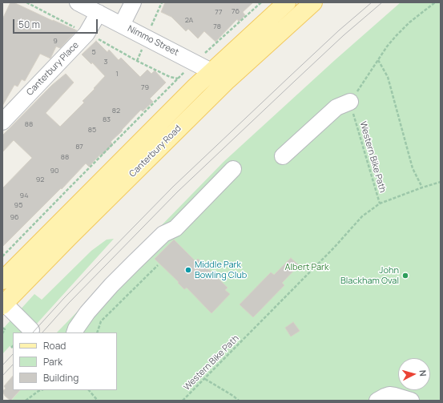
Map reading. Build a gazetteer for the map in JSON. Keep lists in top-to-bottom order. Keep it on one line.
{"streets":{"main road":["Canterbury Road"],"street":["Nimmo Street","Canterbury Place"],"path":["Western Bike Path"]},"crossings":[["Nimmo Street","Canterbury Place"],["Nimmo Street","Canterbury Road"]],"parks":["Albert Park"],"places":["Middle Park Bowling Club","John Blackham Oval"],"house_numbers":["76","77","2A","78","9","5","3","1","79","82","83","88","85","87","88","90","92","94","95","96"],"legend":["Road","Park","Building"],"scale_bar":"50 m","north":"right"}
